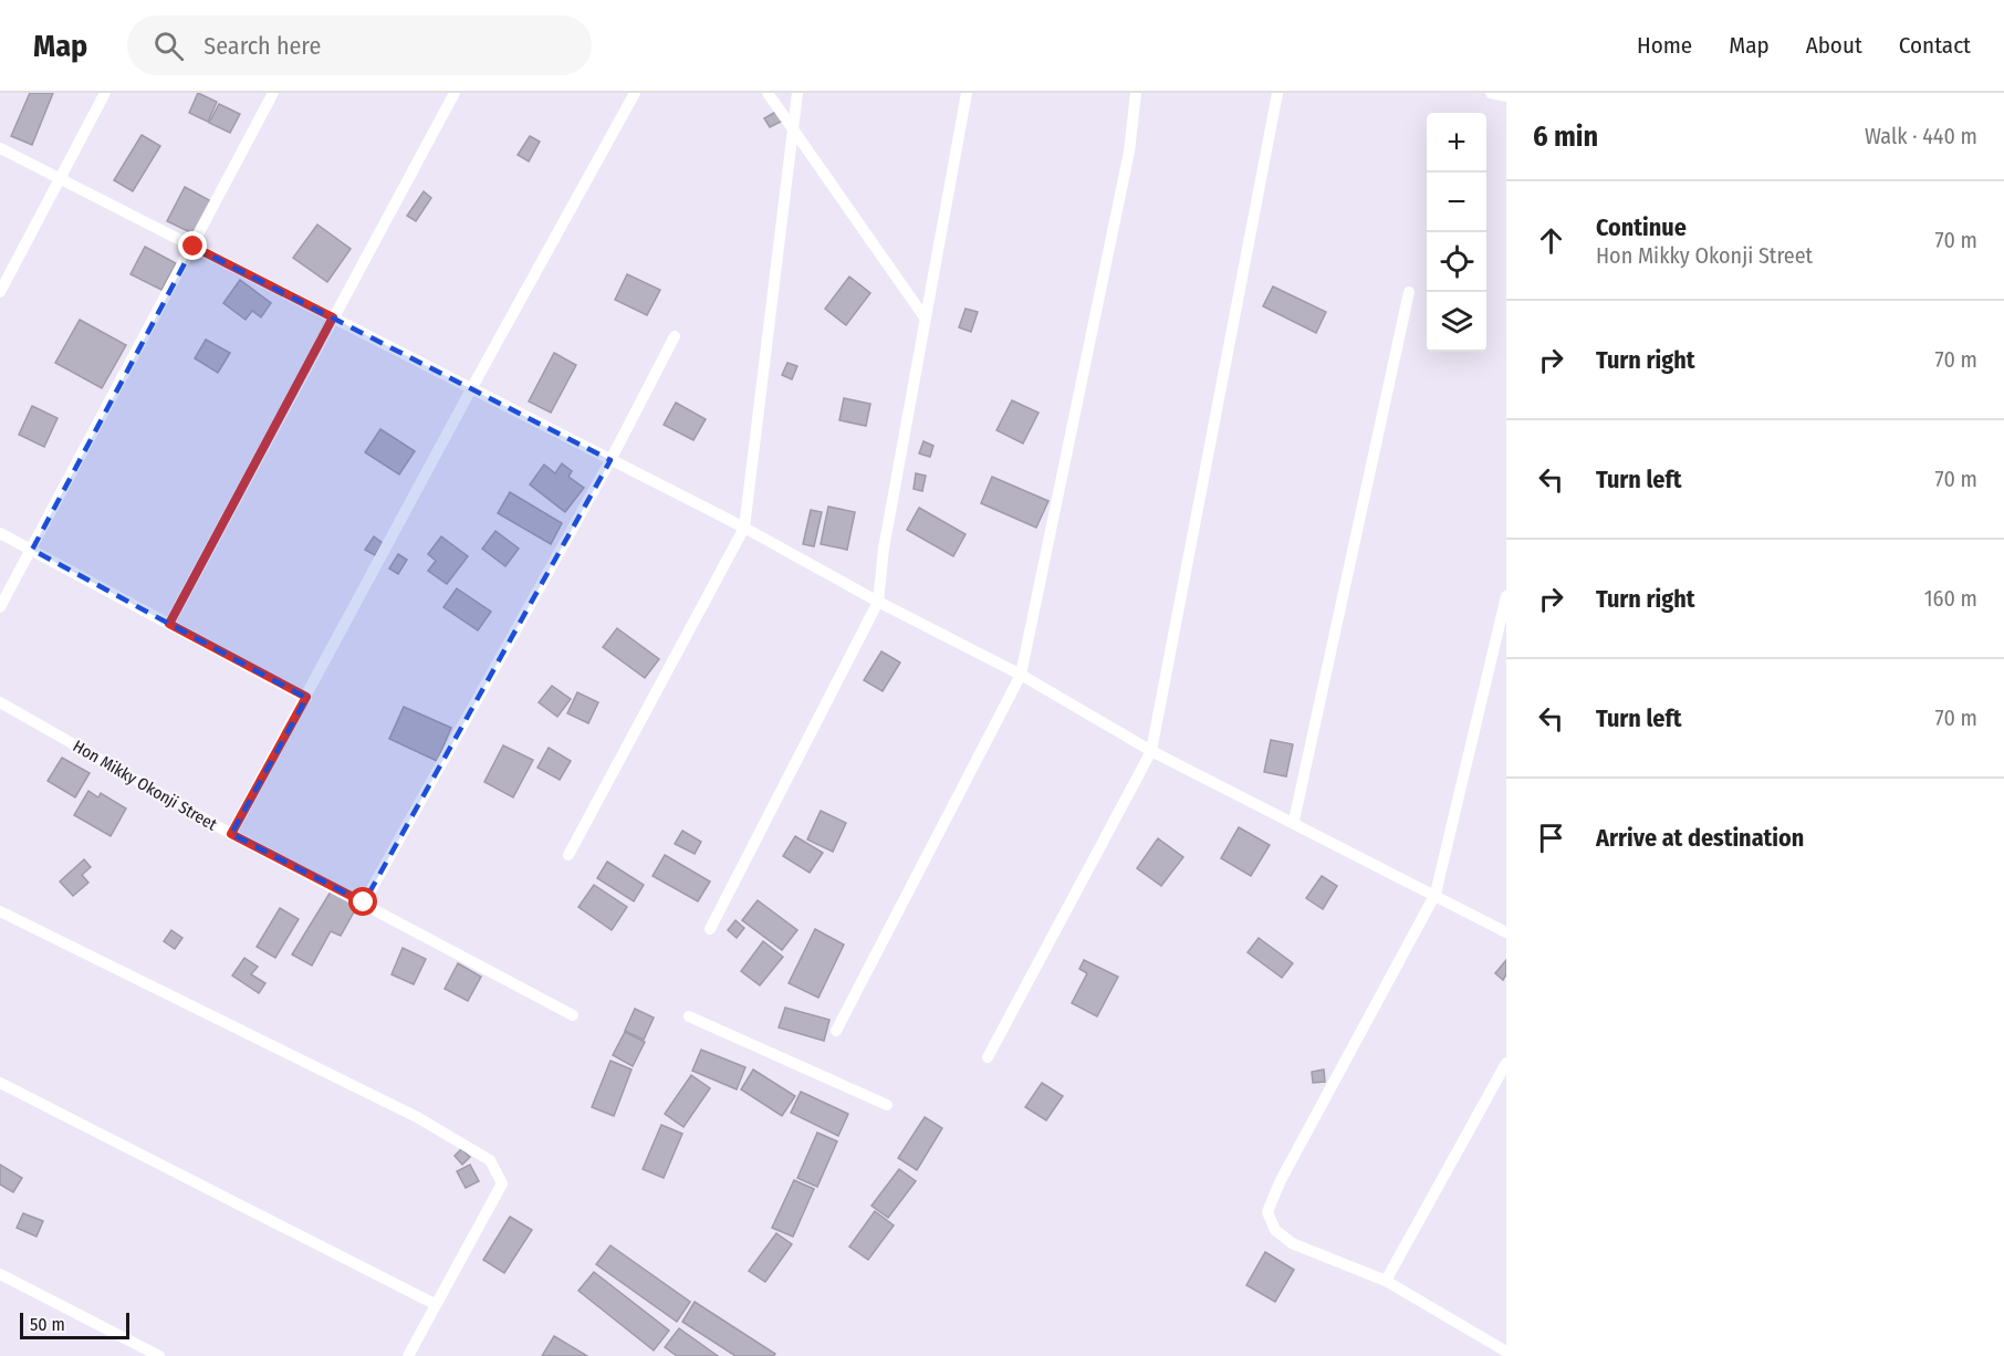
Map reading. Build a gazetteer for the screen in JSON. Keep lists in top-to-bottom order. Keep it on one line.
{"streets":{"street":["Hon Mikky Okonji Street"]},"scale_bar":"50 m","page":{"header":"Map","search":"Search here","nav":["Home","Map","About","Contact"],"heading":["6 min","Walk · 440 m"],"map_buttons":["+","−"],"list":[["Continue","Hon Mikky Okonji Street","70 m"],["Turn right","70 m"],["Turn left","70 m"],["Turn right","160 m"],["Turn left","70 m"],"Arrive at destination"],"scale":"50 m"}}
